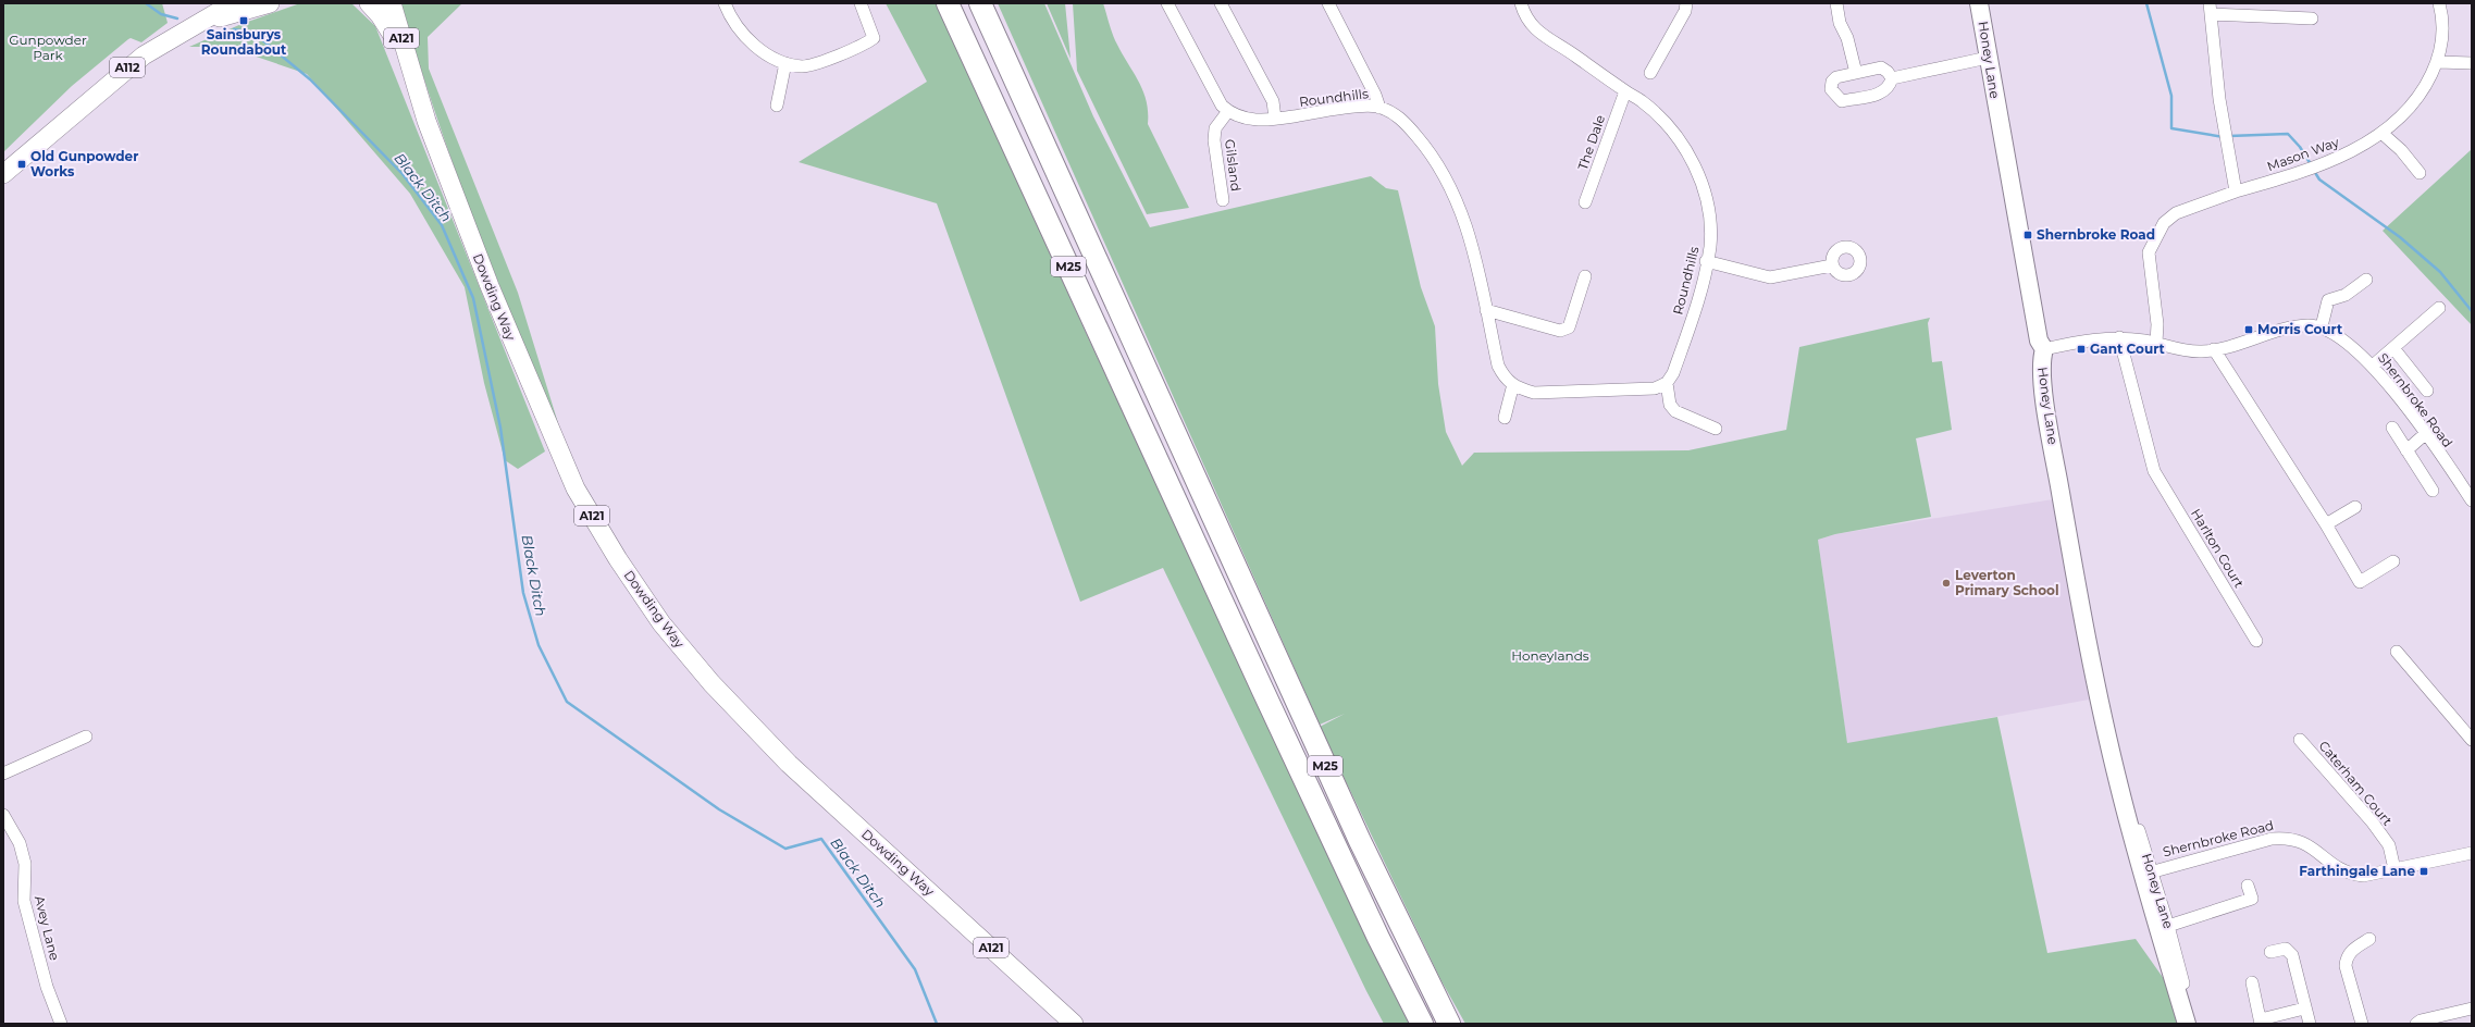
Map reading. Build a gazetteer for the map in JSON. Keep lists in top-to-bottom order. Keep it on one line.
{"streets":{"highway":["M25"],"main road":["A121","A112","Dowding Way"],"street":["Honey Lane","Roundhills","The Dale","Mason Way","Gilsland","Shernbroke Road","Harlton Court","Caterham Court","Avey Lane"]},"crossings":[["Honey Lane","Shernbroke Road"],["Roundhills","The Dale"],["Roundhills","Gilsland"],["Shernbroke Road","Caterham Court"]],"water":["Black Ditch"],"parks":["Gunpowder Park","Honeylands"],"places":{"transit":["Sainsburys Roundabout","Old Gunpowder Works","Shernbroke Road","Morris Court","Gant Court","Farthingale Lane"],"other":["Leverton Primary School"]}}
